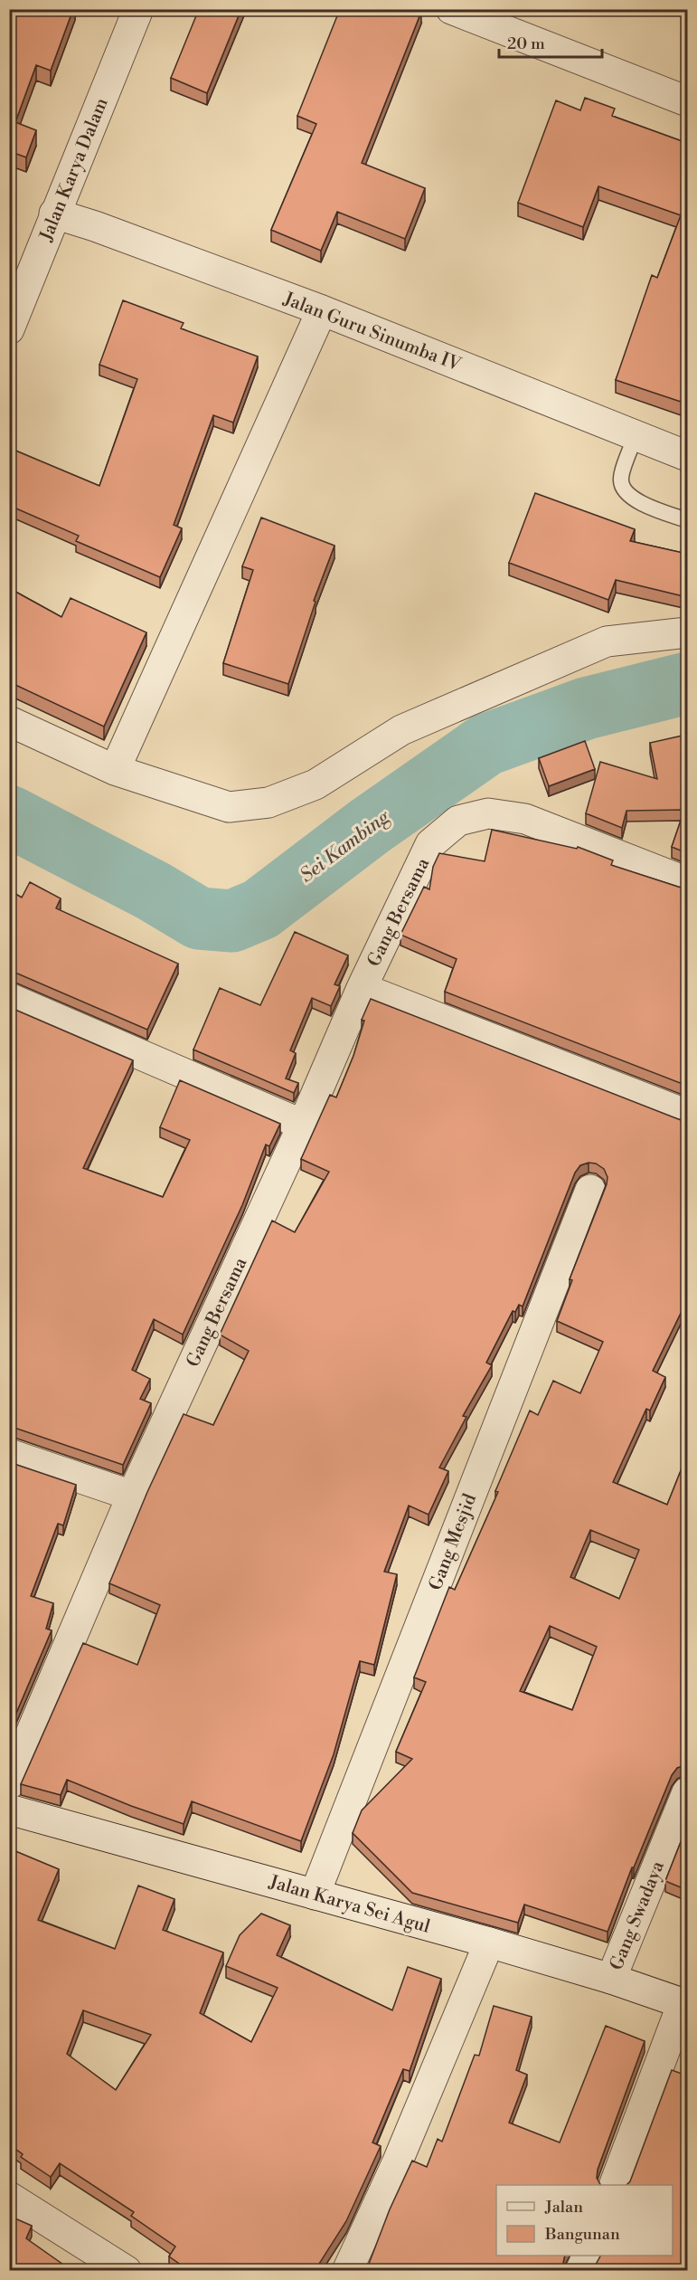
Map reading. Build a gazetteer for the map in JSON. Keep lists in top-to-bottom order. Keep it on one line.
{"streets":{"street":["Jalan Karya Dalam","Jalan Guru Sinumba IV","Gang Bersama","Gang Mesjid","Jalan Karya Sei Agul","Gang Swadaya"]},"crossings":[["Jalan Karya Dalam","Jalan Guru Sinumba IV"],["Gang Mesjid","Jalan Karya Sei Agul"],["Jalan Karya Sei Agul","Gang Swadaya"]],"water":["Sei Kambing"],"legend":["Jalan","Bangunan"],"scale_bar":"20 m"}
